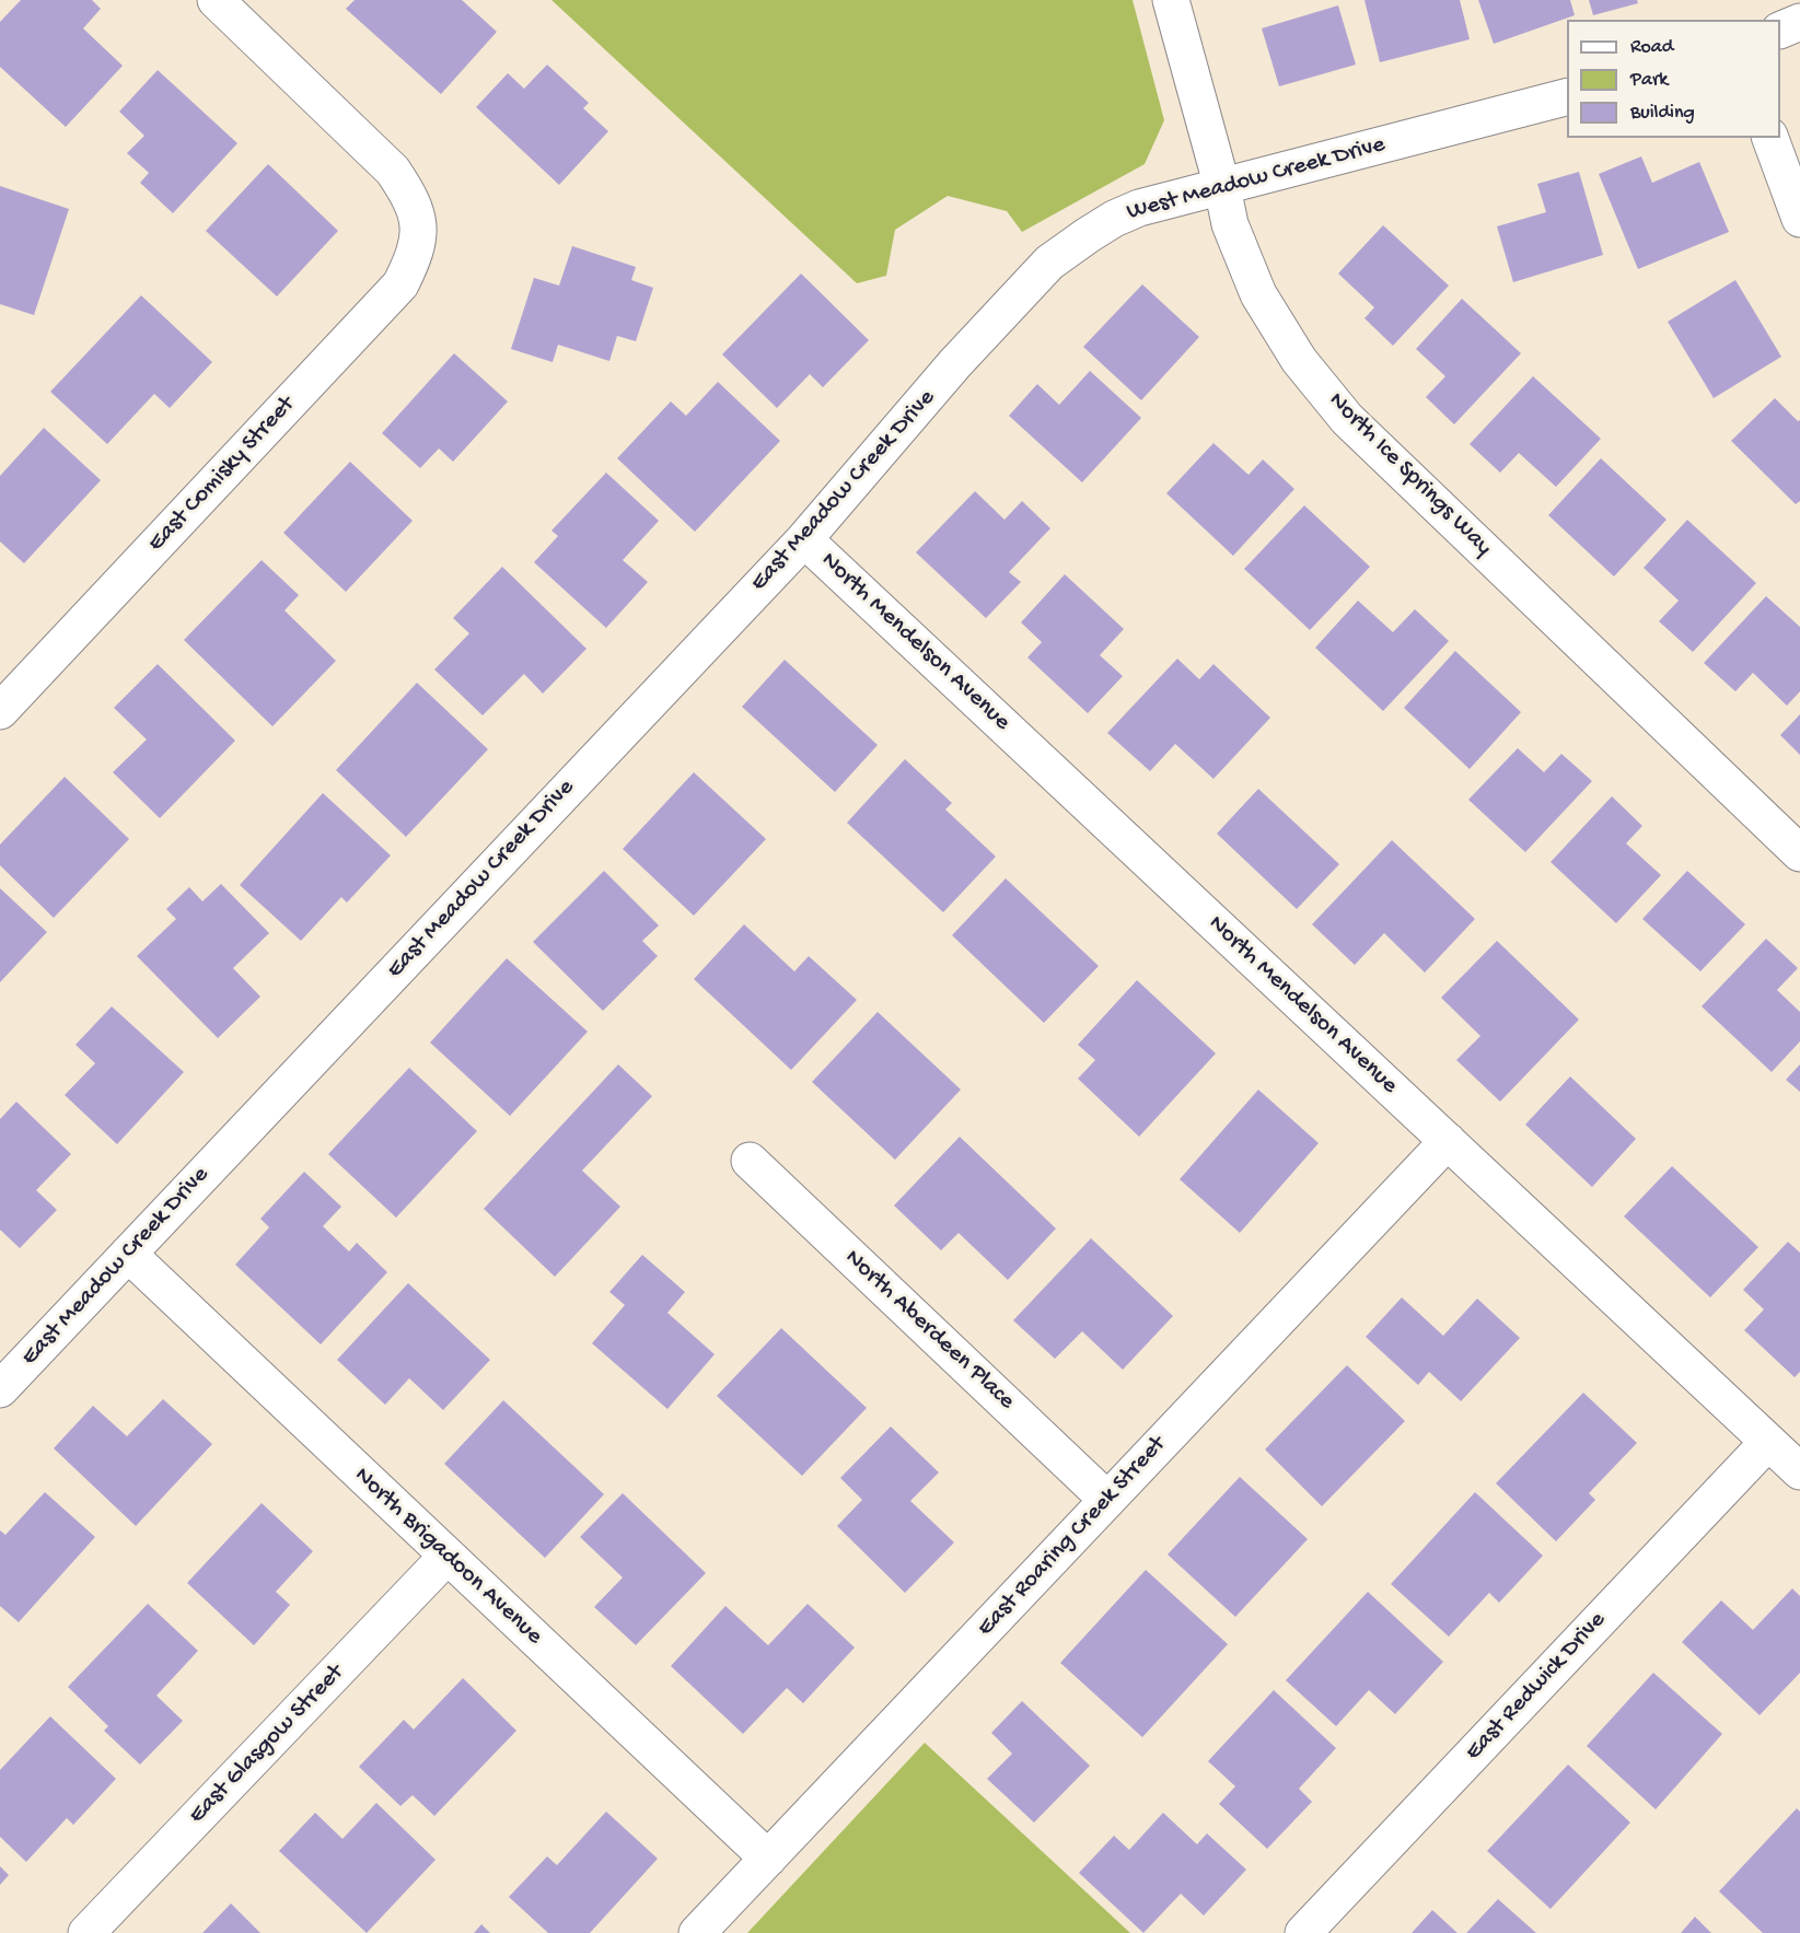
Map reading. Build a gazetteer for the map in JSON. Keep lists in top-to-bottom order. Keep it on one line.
{"streets":{"street":["West Meadow Creek Drive","East Comisky Street","North Ice Springs Way","East Meadow Creek Drive","North Mendelson Avenue","North Aberdeen Place","East Roaring Creek Street","North Brigadoon Avenue","East Redwick Drive","East Glasgow Street"]},"crossings":[["West Meadow Creek Drive","North Ice Springs Way"],["West Meadow Creek Drive","East Meadow Creek Drive"],["East Meadow Creek Drive","North Mendelson Avenue"],["East Meadow Creek Drive","North Brigadoon Avenue"],["North Mendelson Avenue","East Roaring Creek Street"],["North Mendelson Avenue","East Redwick Drive"],["North Aberdeen Place","East Roaring Creek Street"],["East Roaring Creek Street","North Brigadoon Avenue"],["North Brigadoon Avenue","East Glasgow Street"]],"legend":["Road","Park","Building"]}
